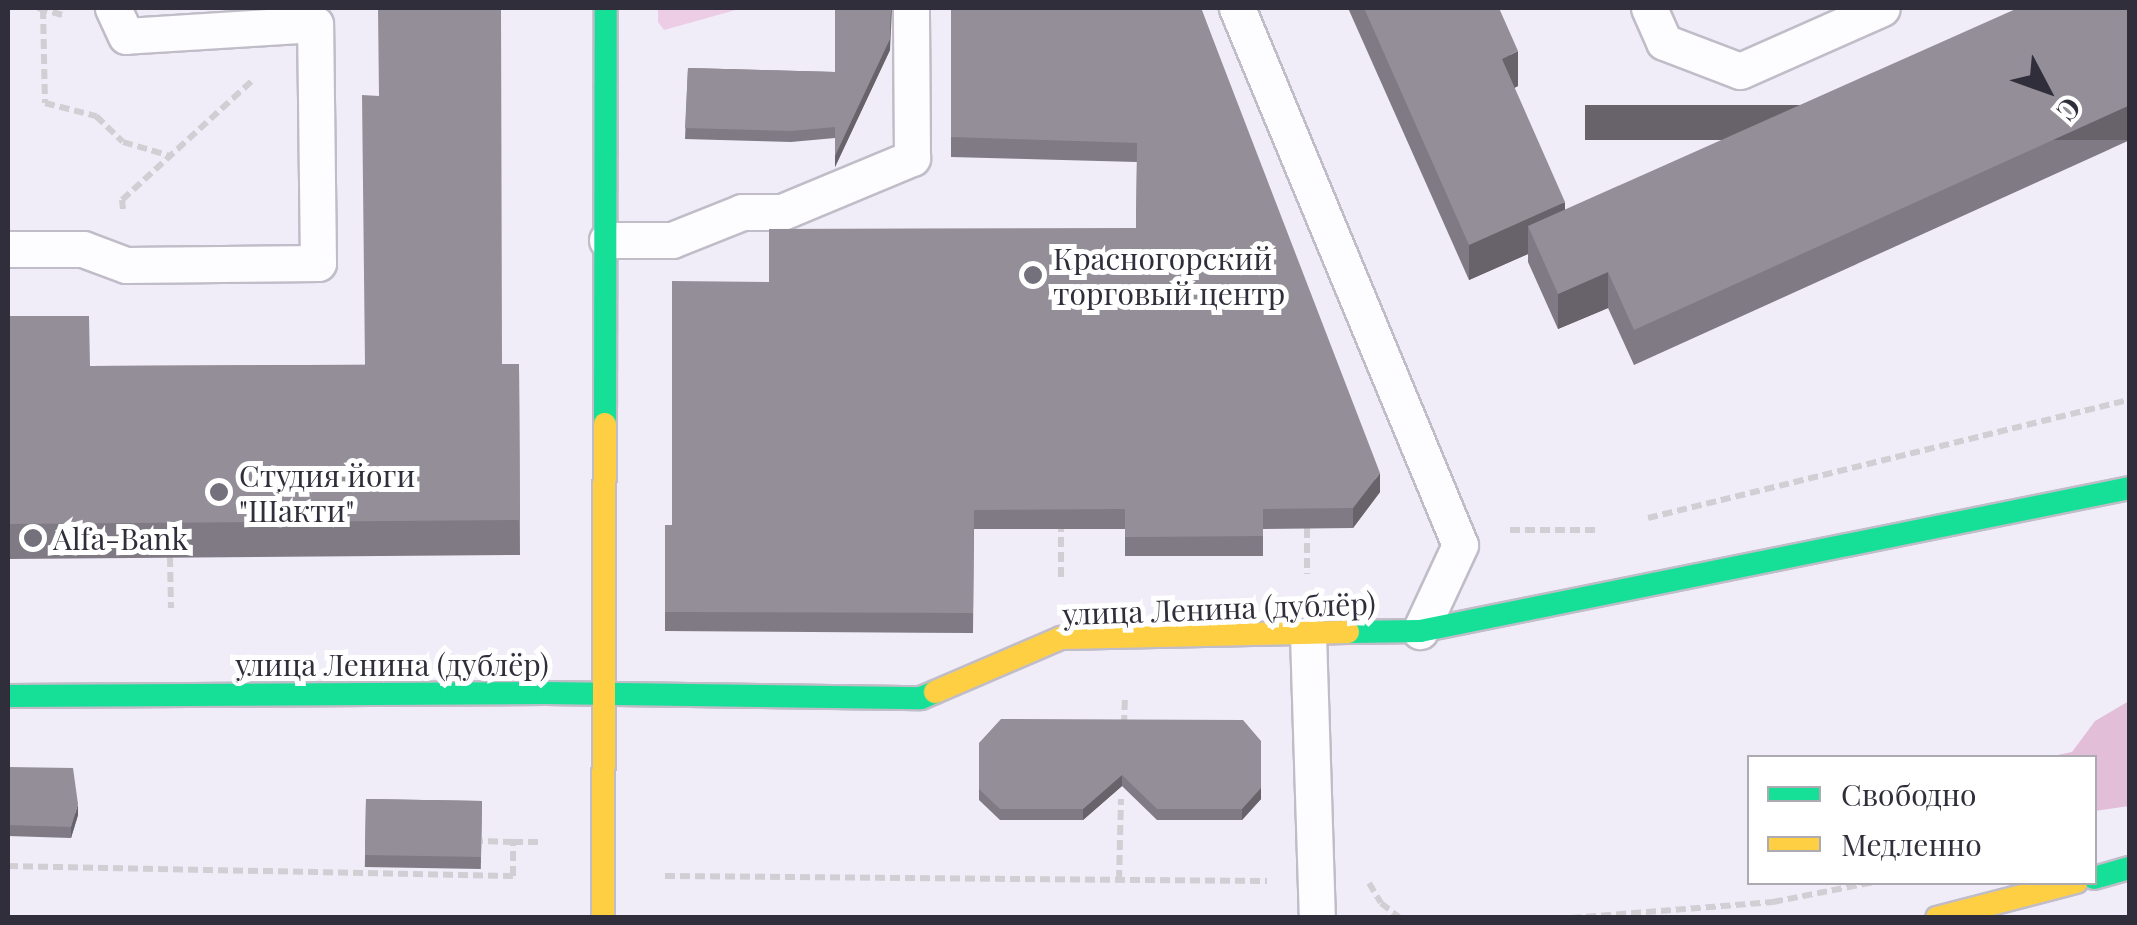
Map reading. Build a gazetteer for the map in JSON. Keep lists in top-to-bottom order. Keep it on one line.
{"streets":{"street":["улица Ленина (дублёр)"]},"places":["Красногорский торговый центр","Студия йоги \"Шакти\"","Alfa-Bank"],"legend":["Свободно","Медленно"],"north":"bottom right"}
